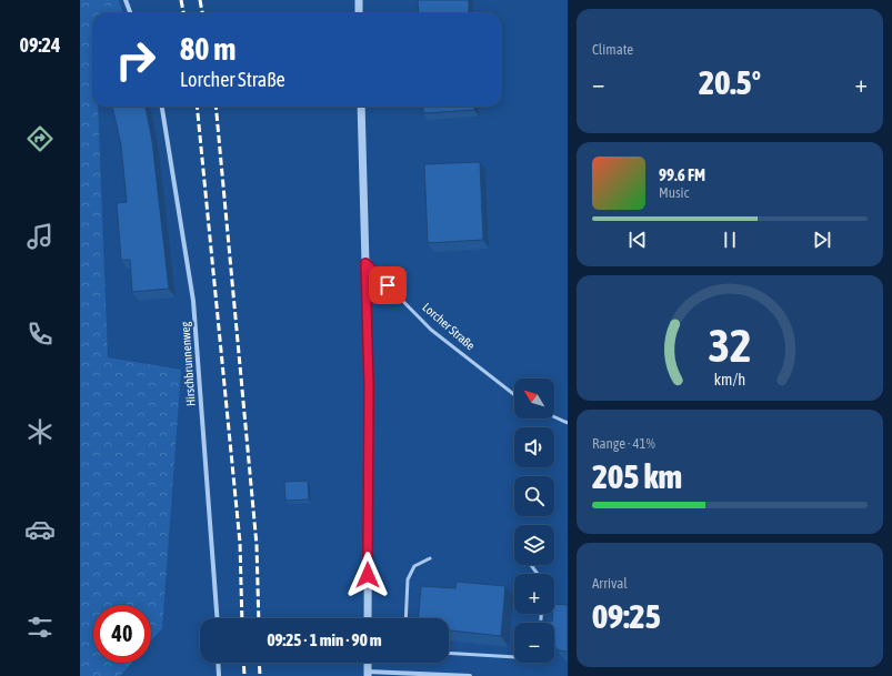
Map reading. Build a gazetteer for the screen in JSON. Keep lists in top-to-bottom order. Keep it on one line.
{"streets":{"street":["Hirschbrunnenweg"],"lane":["Lorcher Straße"]},"north":"top left","page":{"tabs":"09:24","tile":["Climate",["Range · 41%","205 km"],["Arrival","09:25"]],"turn":["80 m","Lorcher Straße"],"heat":["−","20.5°","+"],"song":["99.6 FM","Music"],"map_buttons":["+","−"],"limit":"40","trip":"09:25 · 1 min · 90 m","gauge":["32","km/h"]}}
